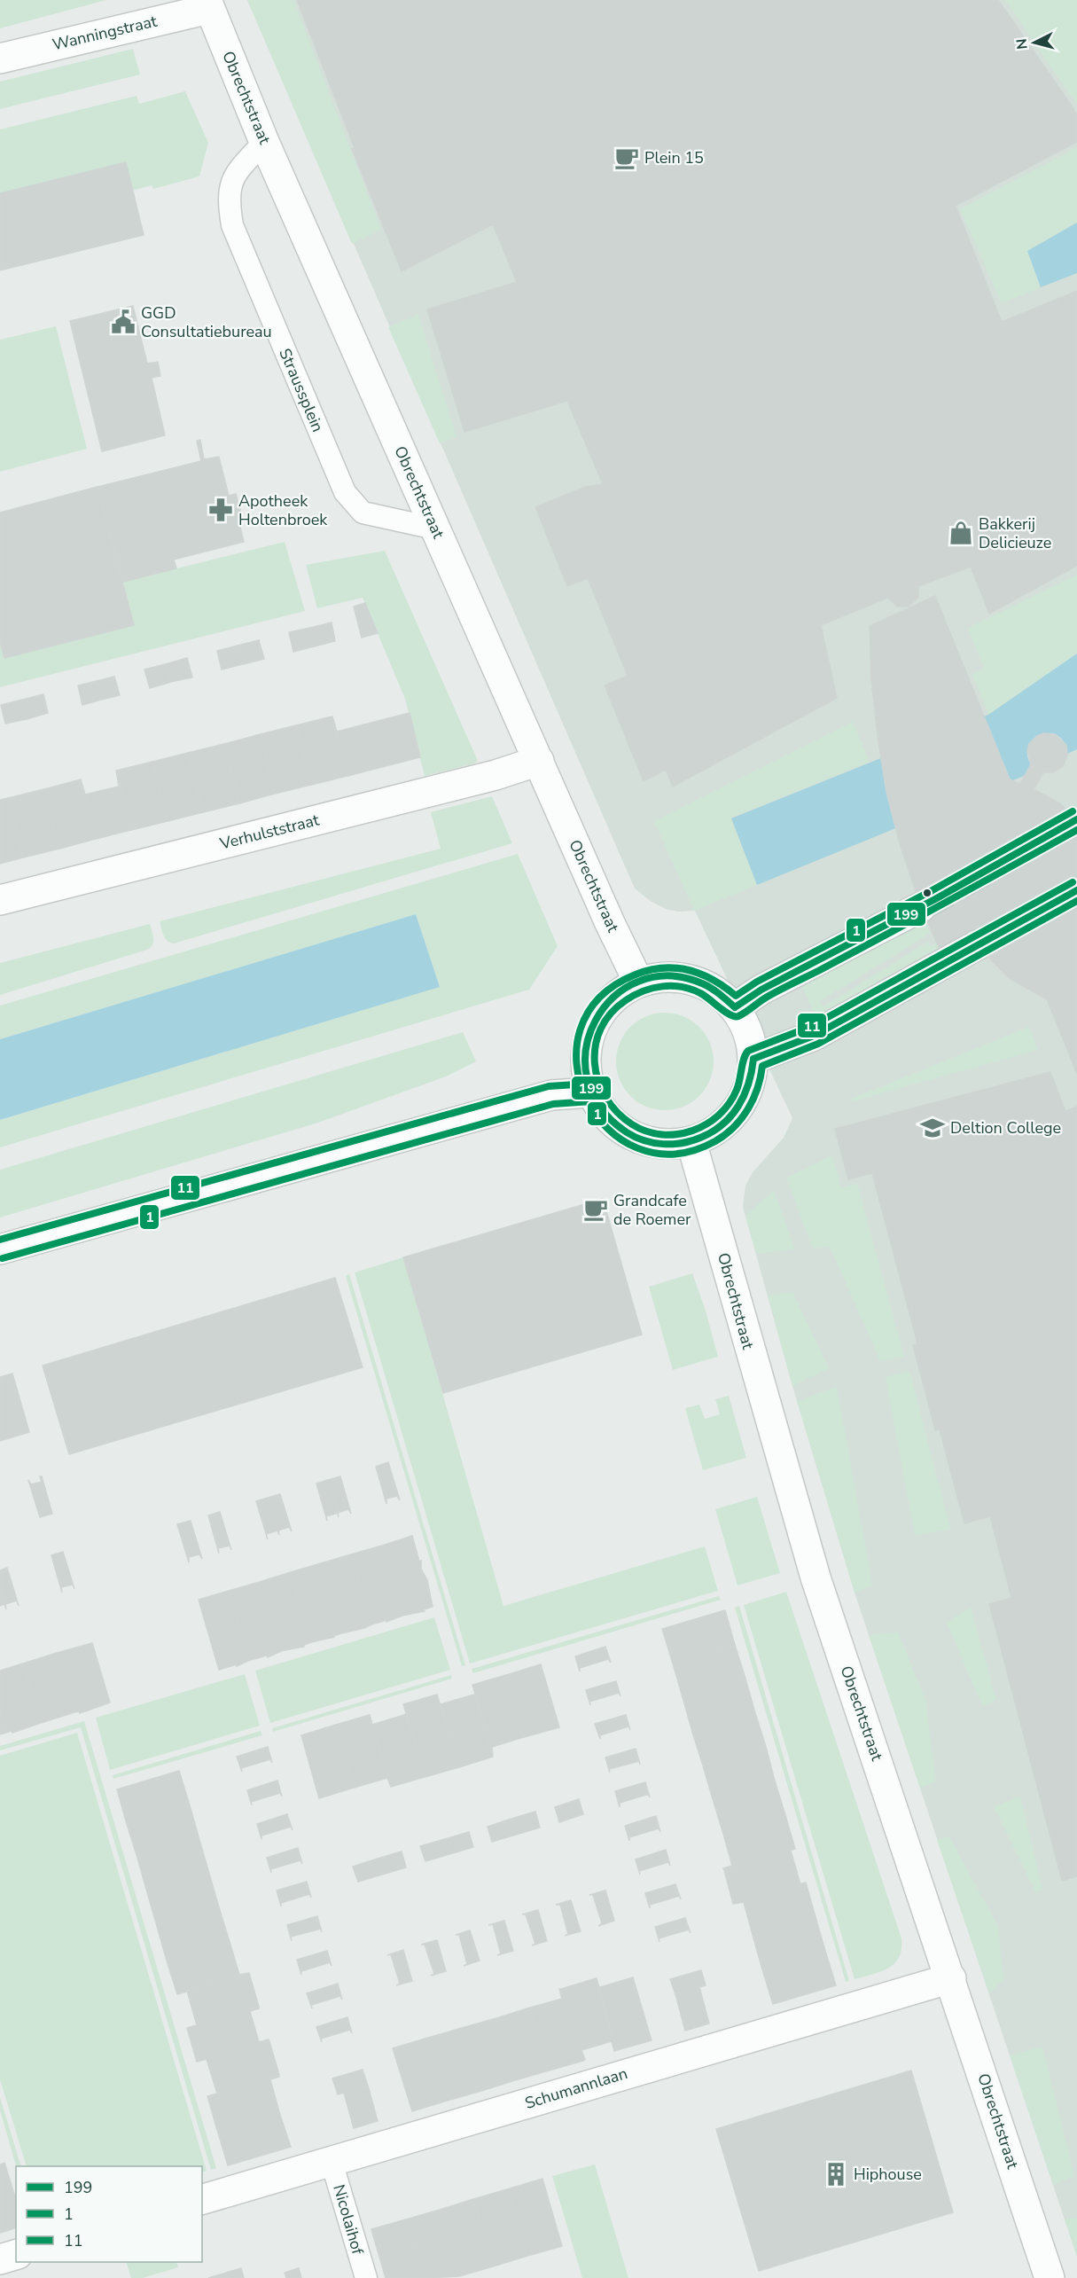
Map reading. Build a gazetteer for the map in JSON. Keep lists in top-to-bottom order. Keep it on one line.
{"streets":{"street":["Wanningstraat","Obrechtstraat","Verhulststraat","Schumannlaan"],"lane":["Straussplein","Nicolaihof"]},"crossings":[["Wanningstraat","Obrechtstraat"],["Obrechtstraat","Straussplein"],["Obrechtstraat","Verhulststraat"],["Obrechtstraat","Schumannlaan"],["Schumannlaan","Nicolaihof"]],"places":{"cafe":["Plein 15","Grandcafe de Roemer"],"public building":["GGD Consultatiebureau"],"pharmacy":["Apotheek Holtenbroek"],"shop":["Bakkerij Delicieuze"],"school or university":["Deltion College"],"building":["Hiphouse"]},"lines":["transit line 1","transit line 199","transit line 11"],"legend":["199","1","11"],"north":"left"}
